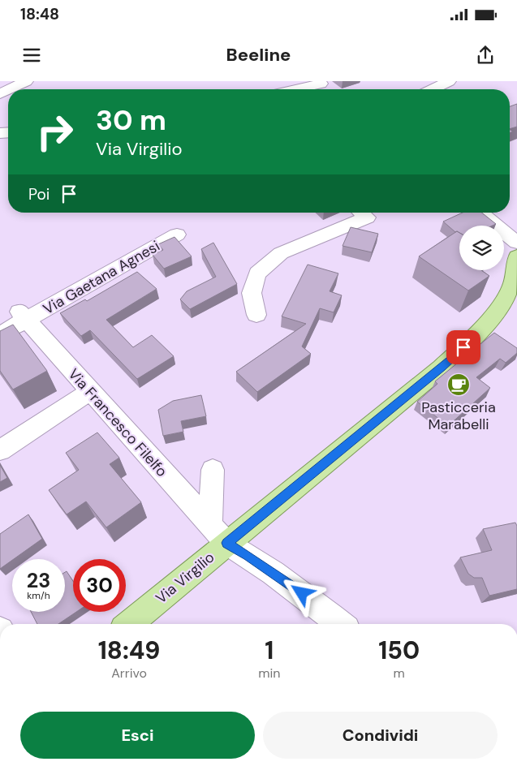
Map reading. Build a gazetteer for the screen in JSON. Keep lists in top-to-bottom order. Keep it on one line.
{"streets":{"main road":["Via Virgilio"],"street":["Via Gaetana Agnesi","Via Francesco Filelfo"]},"crossings":[["Via Gaetana Agnesi","Via Francesco Filelfo"],["Via Francesco Filelfo","Via Virgilio"]],"places":{"cafe":["Pasticceria Marabelli"]},"page":{"status":"18:48","header":"Beeline","turn":["30 m","Via Virgilio"],"then":"Poi","speed":"23 km/h","limit":"30","eta":["18:49","Arrivo","1","min","150","m"],"buttons":["Esci","Condividi"]}}
